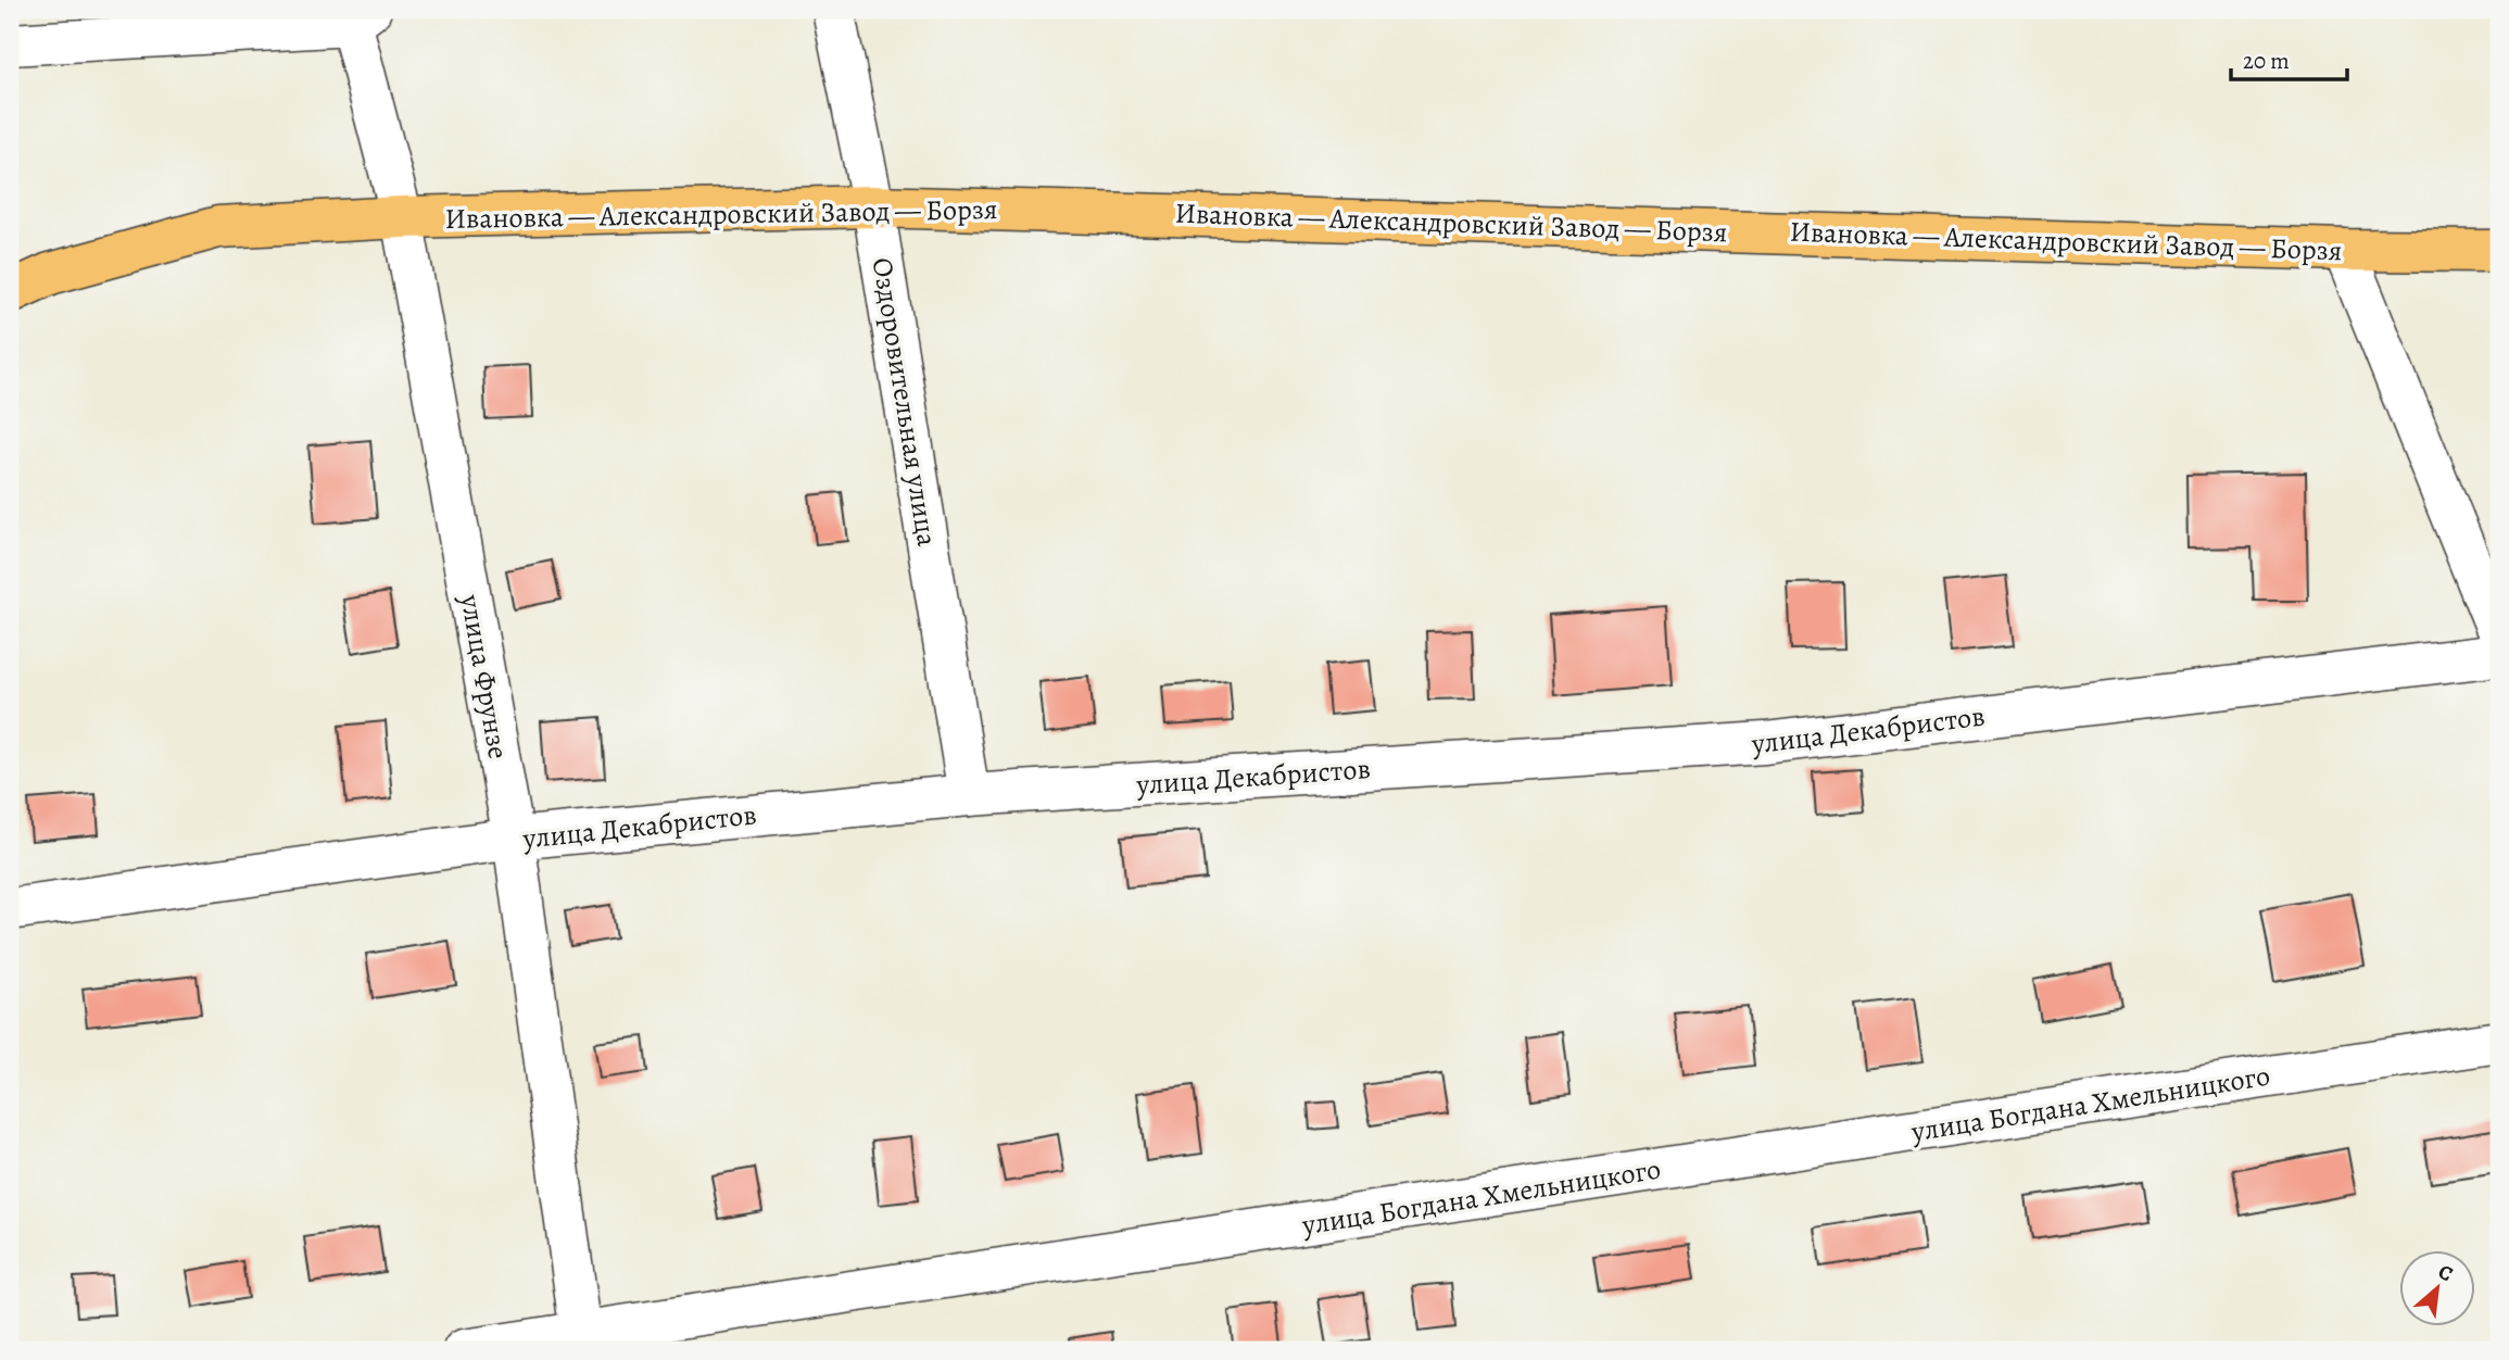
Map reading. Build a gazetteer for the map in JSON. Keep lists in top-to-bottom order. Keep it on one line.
{"streets":{"main road":["Ивановка — Александровский Завод — Борзя"],"street":["Оздоровительная улица","улица Фрунзе","улица Декабристов","улица Богдана Хмельницкого"]},"crossings":[["Ивановка — Александровский Завод — Борзя","Оздоровительная улица"],["Ивановка — Александровский Завод — Борзя","улица Фрунзе"],["Оздоровительная улица","улица Декабристов"],["улица Фрунзе","улица Декабристов"],["улица Фрунзе","улица Богдана Хмельницкого"]],"scale_bar":"20 m","north":"top right"}
